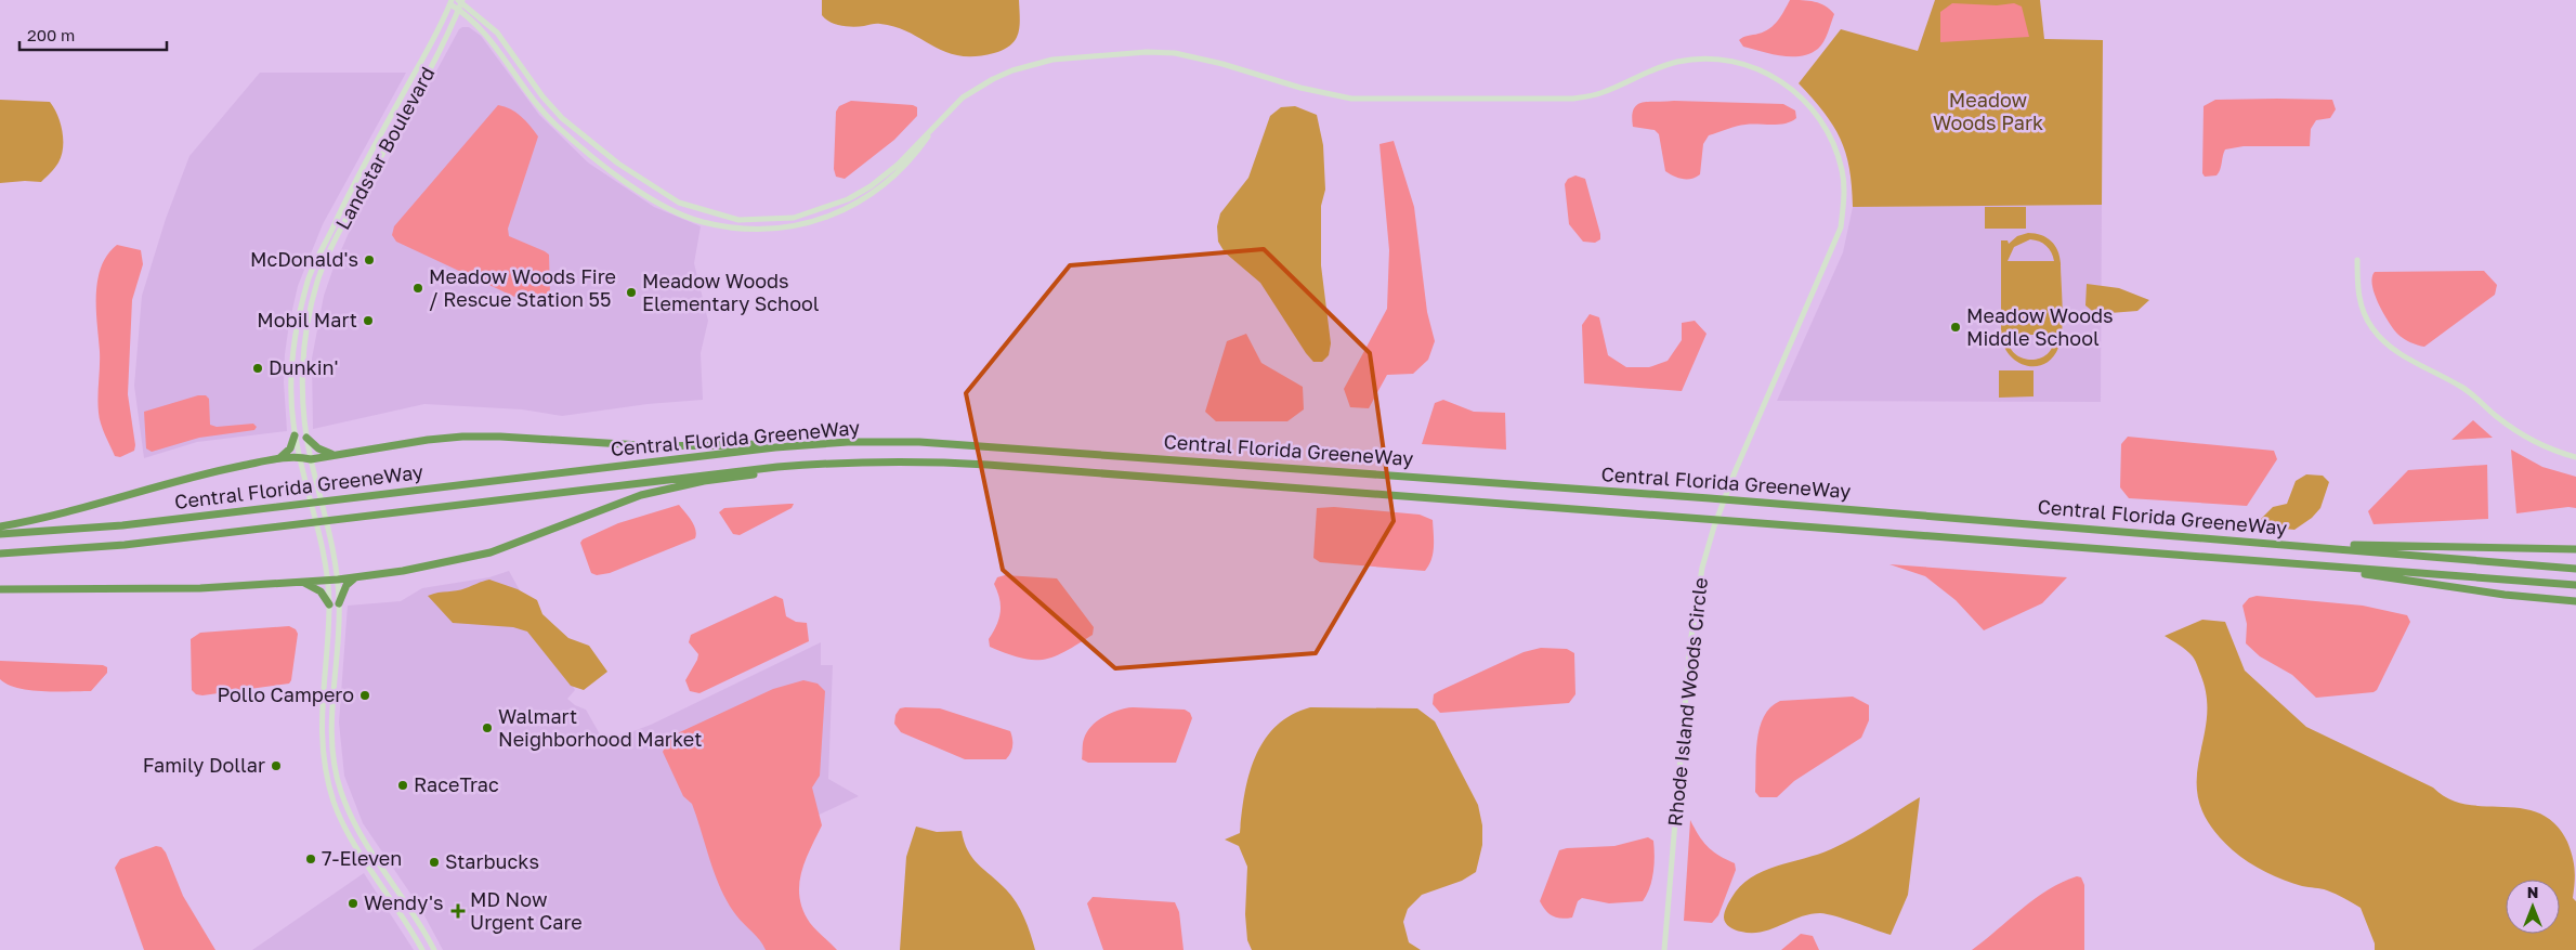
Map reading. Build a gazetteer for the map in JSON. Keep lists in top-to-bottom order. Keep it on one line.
{"streets":{"highway":["Central Florida GreeneWay"],"street":["Landstar Boulevard","Rhode Island Woods Circle"]},"crossings":[["Landstar Boulevard","Rhode Island Woods Circle"]],"parks":["Meadow Woods Park"],"places":{"other":["McDonald's","Meadow Woods Fire / Rescue Station 55","Meadow Woods Elementary School","Mobil Mart","Meadow Woods Middle School","Dunkin'","Pollo Campero","Walmart Neighborhood Market","Family Dollar","RaceTrac","7-Eleven","Starbucks","Wendy's"],"health":["MD Now Urgent Care"]},"scale_bar":"200 m","north":"top"}
